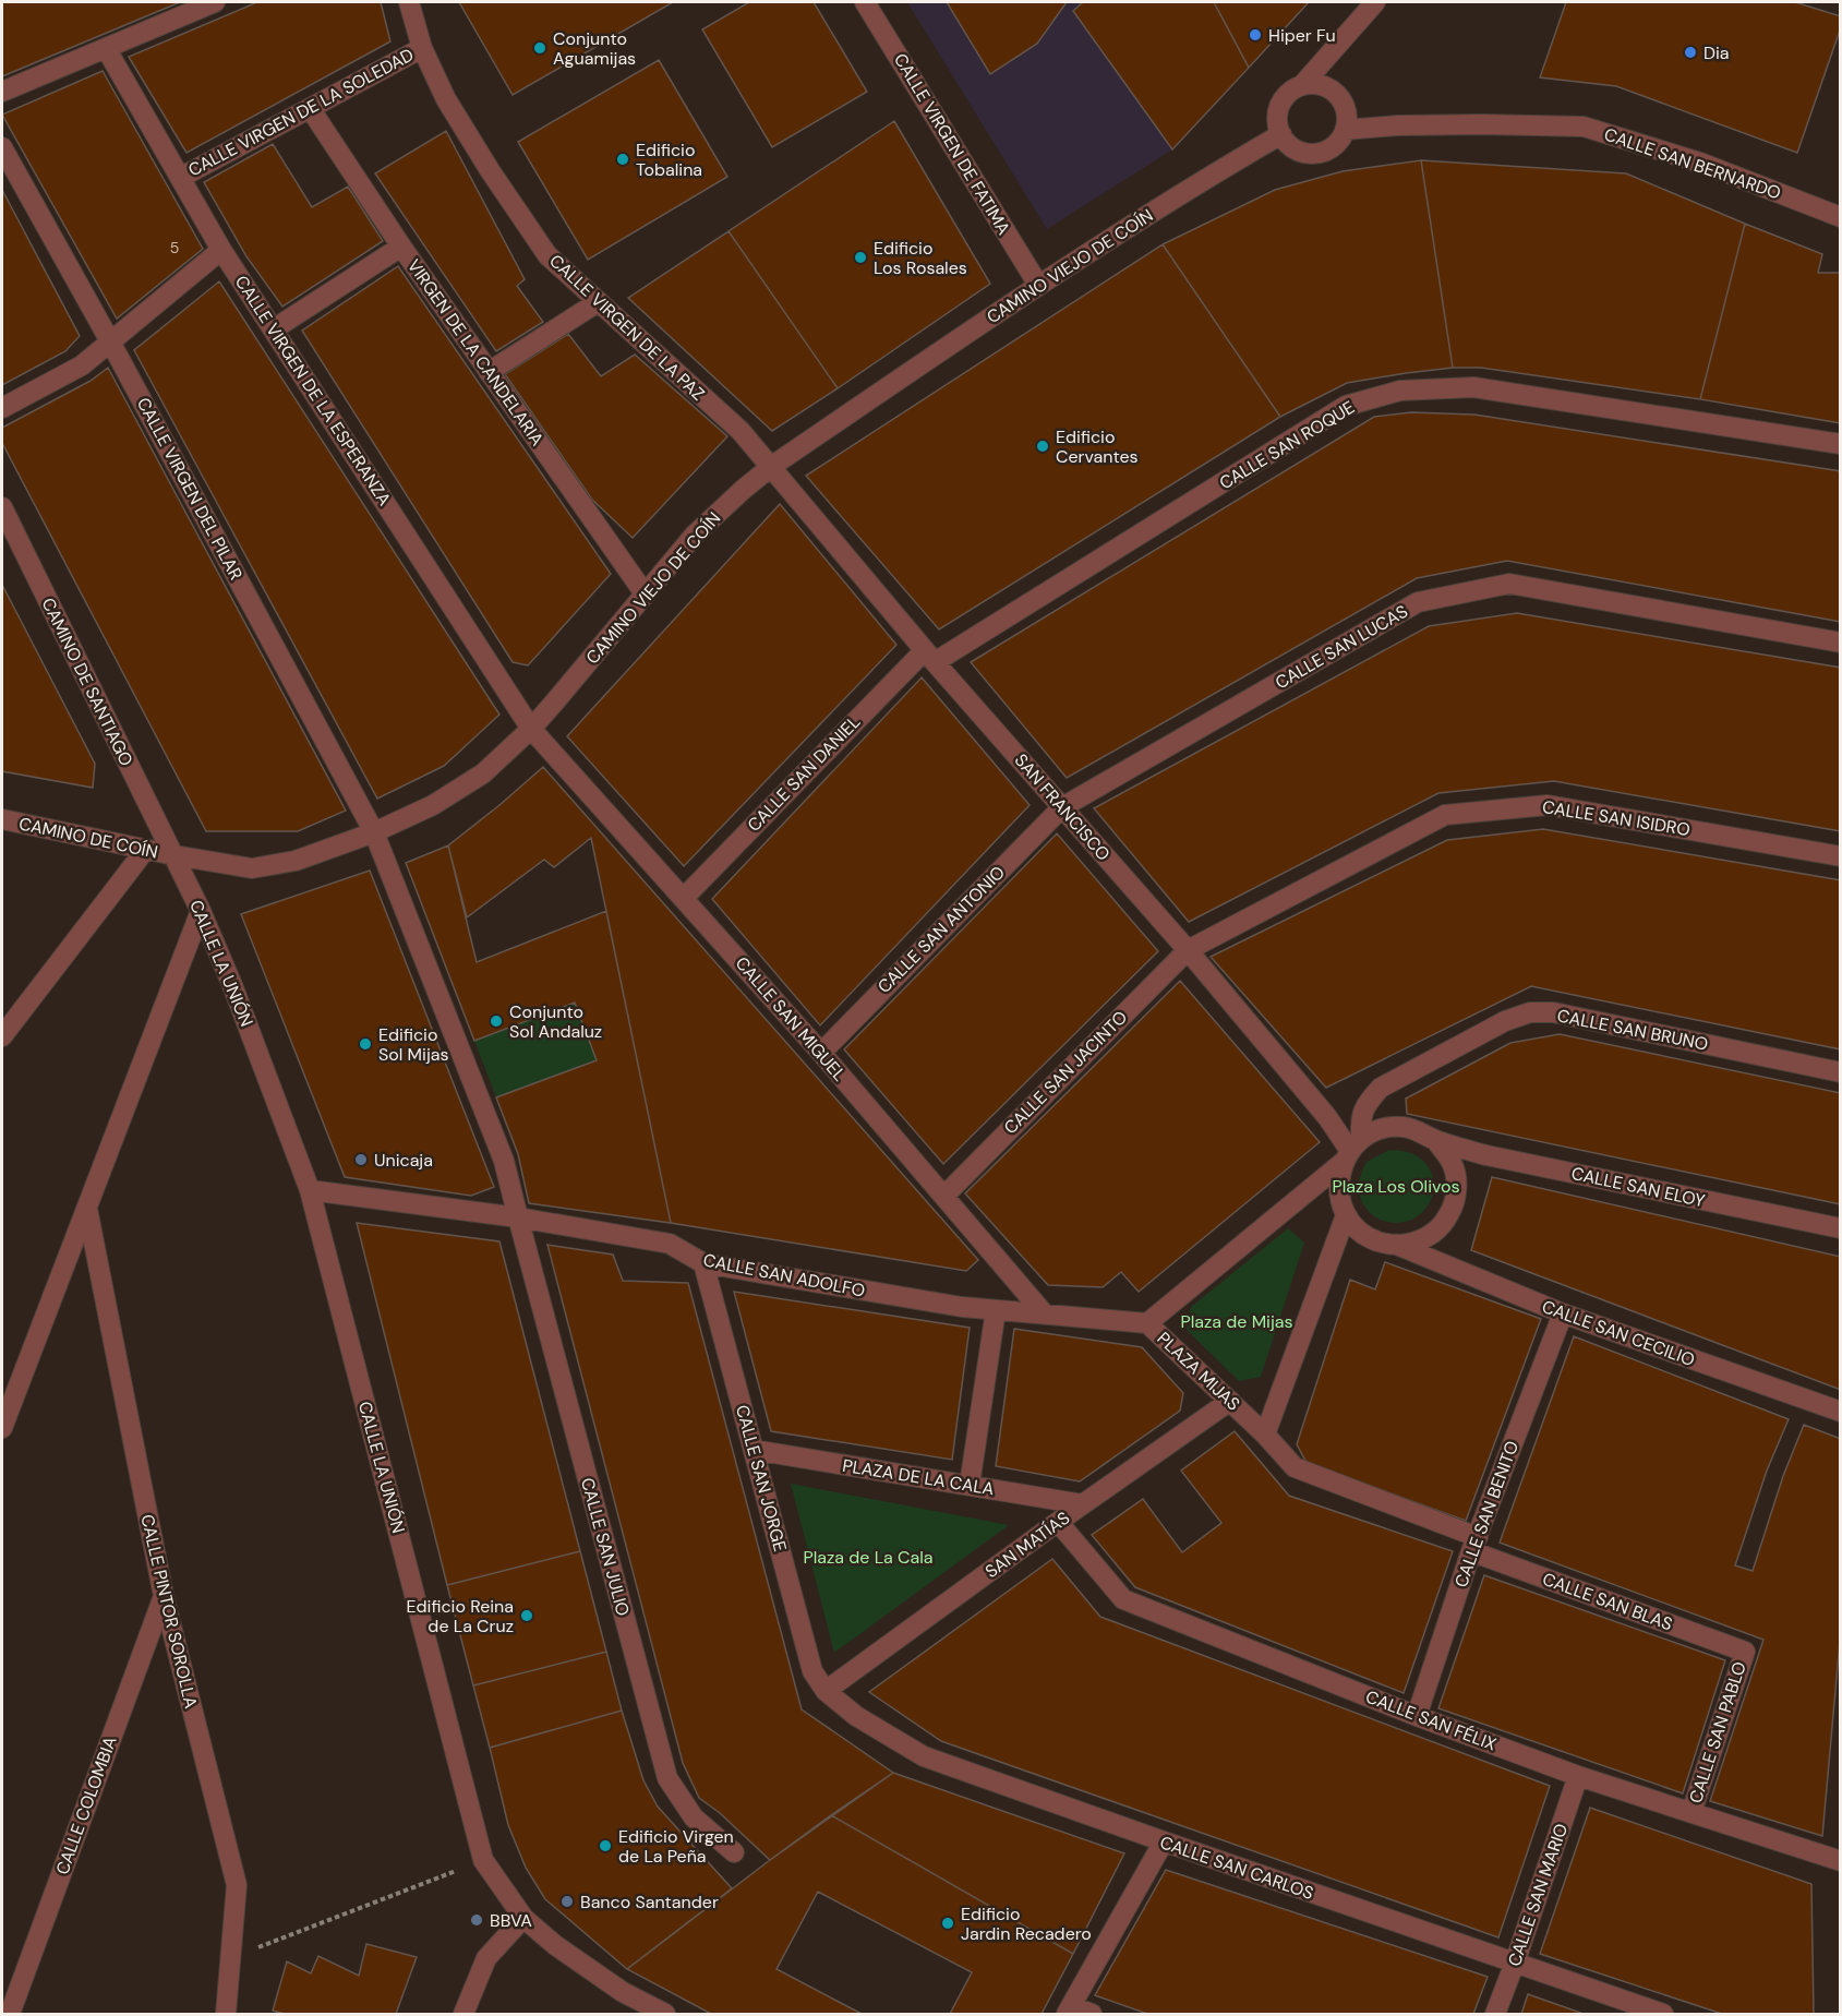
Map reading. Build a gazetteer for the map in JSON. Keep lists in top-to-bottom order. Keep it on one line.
{"streets":{"street":["CALLE VIRGEN DE LA SOLEDAD","CALLE VIRGEN DE FATIMA","CALLE SAN BERNARDO","CAMINO VIEJO DE COÍN","CALLE VIRGEN DE LA PAZ","VIRGEN DE LA CANDELARIA","CALLE VIRGEN DE LA ESPERANZA","CALLE SAN ROQUE","CALLE VIRGEN DEL PILAR","CALLE SAN LUCAS","CAMINO DE SANTIAGO","CALLE SAN DANIEL","SAN FRANCISCO","CALLE SAN ISIDRO","CAMINO DE COÍN","CALLE SAN ANTONIO","CALLE LA UNIÓN","CALLE SAN MIGUEL","CALLE SAN BRUNO","CALLE SAN JACINTO","CALLE SAN ELOY","CALLE SAN ADOLFO","CALLE SAN CECILIO","PLAZA MIJAS","PLAZA DE LA CALA","CALLE SAN JORGE","CALLE SAN BENITO","SAN MATÍAS","CALLE SAN JULIO","CALLE SAN BLAS","CALLE PINTOR SOROLLA","CALLE SAN FÉLIX","CALLE SAN PABLO","CALLE COLOMBIA","CALLE SAN CARLOS","CALLE SAN MARIO"]},"crossings":[["CALLE VIRGEN DE LA SOLEDAD","CALLE VIRGEN DE LA PAZ"],["CALLE VIRGEN DE LA SOLEDAD","VIRGEN DE LA CANDELARIA"],["CALLE VIRGEN DE LA SOLEDAD","CALLE VIRGEN DE LA ESPERANZA"],["CALLE VIRGEN DE FATIMA","CAMINO VIEJO DE COÍN"],["CALLE SAN BERNARDO","CAMINO VIEJO DE COÍN"],["CAMINO VIEJO DE COÍN","CALLE VIRGEN DE LA PAZ"],["CAMINO VIEJO DE COÍN","VIRGEN DE LA CANDELARIA"],["CAMINO VIEJO DE COÍN","CALLE VIRGEN DE LA ESPERANZA"],["CAMINO VIEJO DE COÍN","CALLE VIRGEN DEL PILAR"],["CAMINO VIEJO DE COÍN","CAMINO DE SANTIAGO"],["CAMINO VIEJO DE COÍN","SAN FRANCISCO"],["CAMINO VIEJO DE COÍN","CAMINO DE COÍN"],["CAMINO VIEJO DE COÍN","CALLE LA UNIÓN"],["CAMINO VIEJO DE COÍN","CALLE SAN MIGUEL"],["CALLE VIRGEN DE LA PAZ","SAN FRANCISCO"],["CALLE VIRGEN DE LA ESPERANZA","CALLE SAN MIGUEL"],["CALLE SAN ROQUE","CALLE SAN DANIEL"],["CALLE SAN ROQUE","SAN FRANCISCO"],["CALLE VIRGEN DEL PILAR","CALLE SAN ADOLFO"],["CALLE VIRGEN DEL PILAR","CALLE SAN JULIO"],["CALLE SAN LUCAS","SAN FRANCISCO"],["CALLE SAN LUCAS","CALLE SAN ANTONIO"],["CAMINO DE SANTIAGO","CAMINO DE COÍN"],["CAMINO DE SANTIAGO","CALLE LA UNIÓN"],["CALLE SAN DANIEL","SAN FRANCISCO"],["CALLE SAN DANIEL","CALLE SAN MIGUEL"],["SAN FRANCISCO","CALLE SAN ISIDRO"],["SAN FRANCISCO","CALLE SAN ANTONIO"],["SAN FRANCISCO","CALLE SAN BRUNO"],["SAN FRANCISCO","CALLE SAN JACINTO"],["SAN FRANCISCO","CALLE SAN ELOY"],["SAN FRANCISCO","CALLE SAN CECILIO"],["SAN FRANCISCO","PLAZA MIJAS"],["CALLE SAN ISIDRO","CALLE SAN JACINTO"],["CAMINO DE COÍN","CALLE LA UNIÓN"],["CALLE SAN ANTONIO","CALLE SAN MIGUEL"],["CALLE LA UNIÓN","CALLE SAN ADOLFO"],["CALLE SAN MIGUEL","CALLE SAN JACINTO"],["CALLE SAN MIGUEL","CALLE SAN ADOLFO"],["CALLE SAN BRUNO","CALLE SAN ELOY"],["CALLE SAN BRUNO","CALLE SAN CECILIO"],["CALLE SAN BRUNO","PLAZA MIJAS"],["CALLE SAN ELOY","CALLE SAN CECILIO"],["CALLE SAN ELOY","PLAZA MIJAS"],["CALLE SAN ADOLFO","PLAZA MIJAS"],["CALLE SAN ADOLFO","CALLE SAN JORGE"],["CALLE SAN ADOLFO","CALLE SAN JULIO"],["CALLE SAN CECILIO","PLAZA MIJAS"],["CALLE SAN CECILIO","CALLE SAN BENITO"],["PLAZA MIJAS","SAN MATÍAS"],["PLAZA MIJAS","CALLE SAN BLAS"],["PLAZA DE LA CALA","CALLE SAN JORGE"],["PLAZA DE LA CALA","SAN MATÍAS"],["CALLE SAN JORGE","SAN MATÍAS"],["CALLE SAN JORGE","CALLE SAN CARLOS"],["CALLE SAN BENITO","CALLE SAN BLAS"],["CALLE SAN BENITO","CALLE SAN FÉLIX"],["SAN MATÍAS","CALLE SAN FÉLIX"],["SAN MATÍAS","CALLE SAN CARLOS"],["CALLE SAN BLAS","CALLE SAN PABLO"],["CALLE PINTOR SOROLLA","CALLE COLOMBIA"],["CALLE SAN FÉLIX","CALLE SAN PABLO"],["CALLE SAN FÉLIX","CALLE SAN MARIO"],["CALLE SAN CARLOS","CALLE SAN MARIO"]],"parks":["Plaza Los Olivos","Plaza de Mijas","Plaza de La Cala"],"places":["Hiper Fu","Conjunto Aguamijas","Dia","Edificio Tobalina","Edificio Los Rosales","Edificio Cervantes","Conjunto Sol Andaluz","Edificio Sol Mijas","Unicaja","Edificio Reina de La Cruz","Edificio Virgen de La Peña","Banco Santander","BBVA","Edificio Jardin Recadero"],"house_numbers":["5"]}
